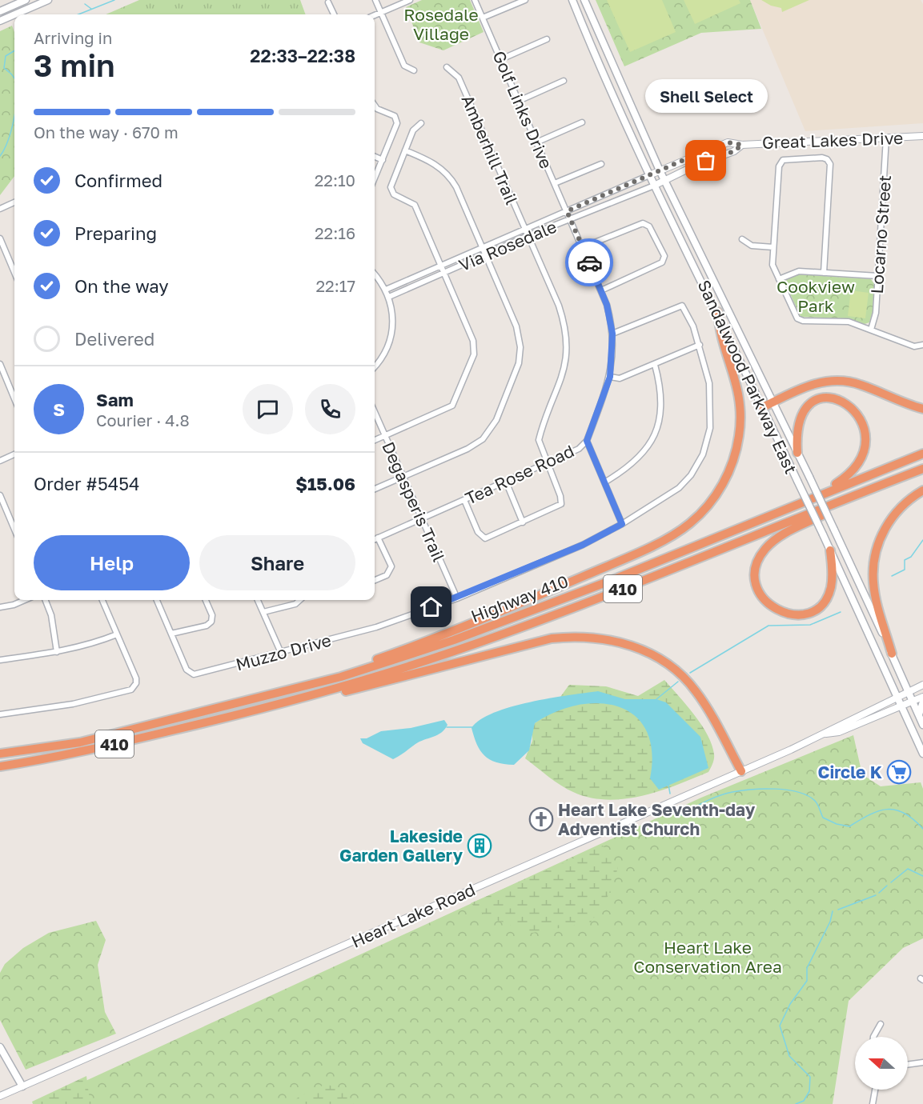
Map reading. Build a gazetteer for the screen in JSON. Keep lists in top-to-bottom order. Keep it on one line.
{"streets":{"highway":["410","Highway 410"],"main road":["Sandalwood Parkway East"],"street":["Golf Links Drive","Great Lakes Drive","Amberhill Trail","Locarno Street","Via Rosedale","Tea Rose Road","Degasperis Trail","Muzzo Drive","Heart Lake Road"]},"crossings":[["Golf Links Drive","Via Rosedale"],["Golf Links Drive","Tea Rose Road"],["Great Lakes Drive","Locarno Street"],["Great Lakes Drive","Via Rosedale"],["Great Lakes Drive","Sandalwood Parkway East"],["Amberhill Trail","Via Rosedale"],["Amberhill Trail","Tea Rose Road"],["Via Rosedale","Sandalwood Parkway East"],["Via Rosedale","Tea Rose Road"],["Sandalwood Parkway East","Heart Lake Road"],["Tea Rose Road","Degasperis Trail"],["Degasperis Trail","Muzzo Drive"]],"parks":["Rosedale Village","Cookview Park","Heart Lake Conservation Area"],"places":{"other":["Shell Select"],"supermarket":["Circle K"],"church":["Heart Lake Seventh-day Adventist Church"],"building":["Lakeside Garden Gallery"]},"north":"left","page":{"heading":["3 min","Arriving in","22:33–22:38"],"panel":["Sam","Courier · 4.8","Order #5454","$15.06"],"bubble":"Shell Select","bar":"On the way · 670 m","list":[["Confirmed","22:10"],["Preparing","22:16"],["On the way","22:17"],"Delivered"],"round":"S","buttons":["Help","Share"]}}
